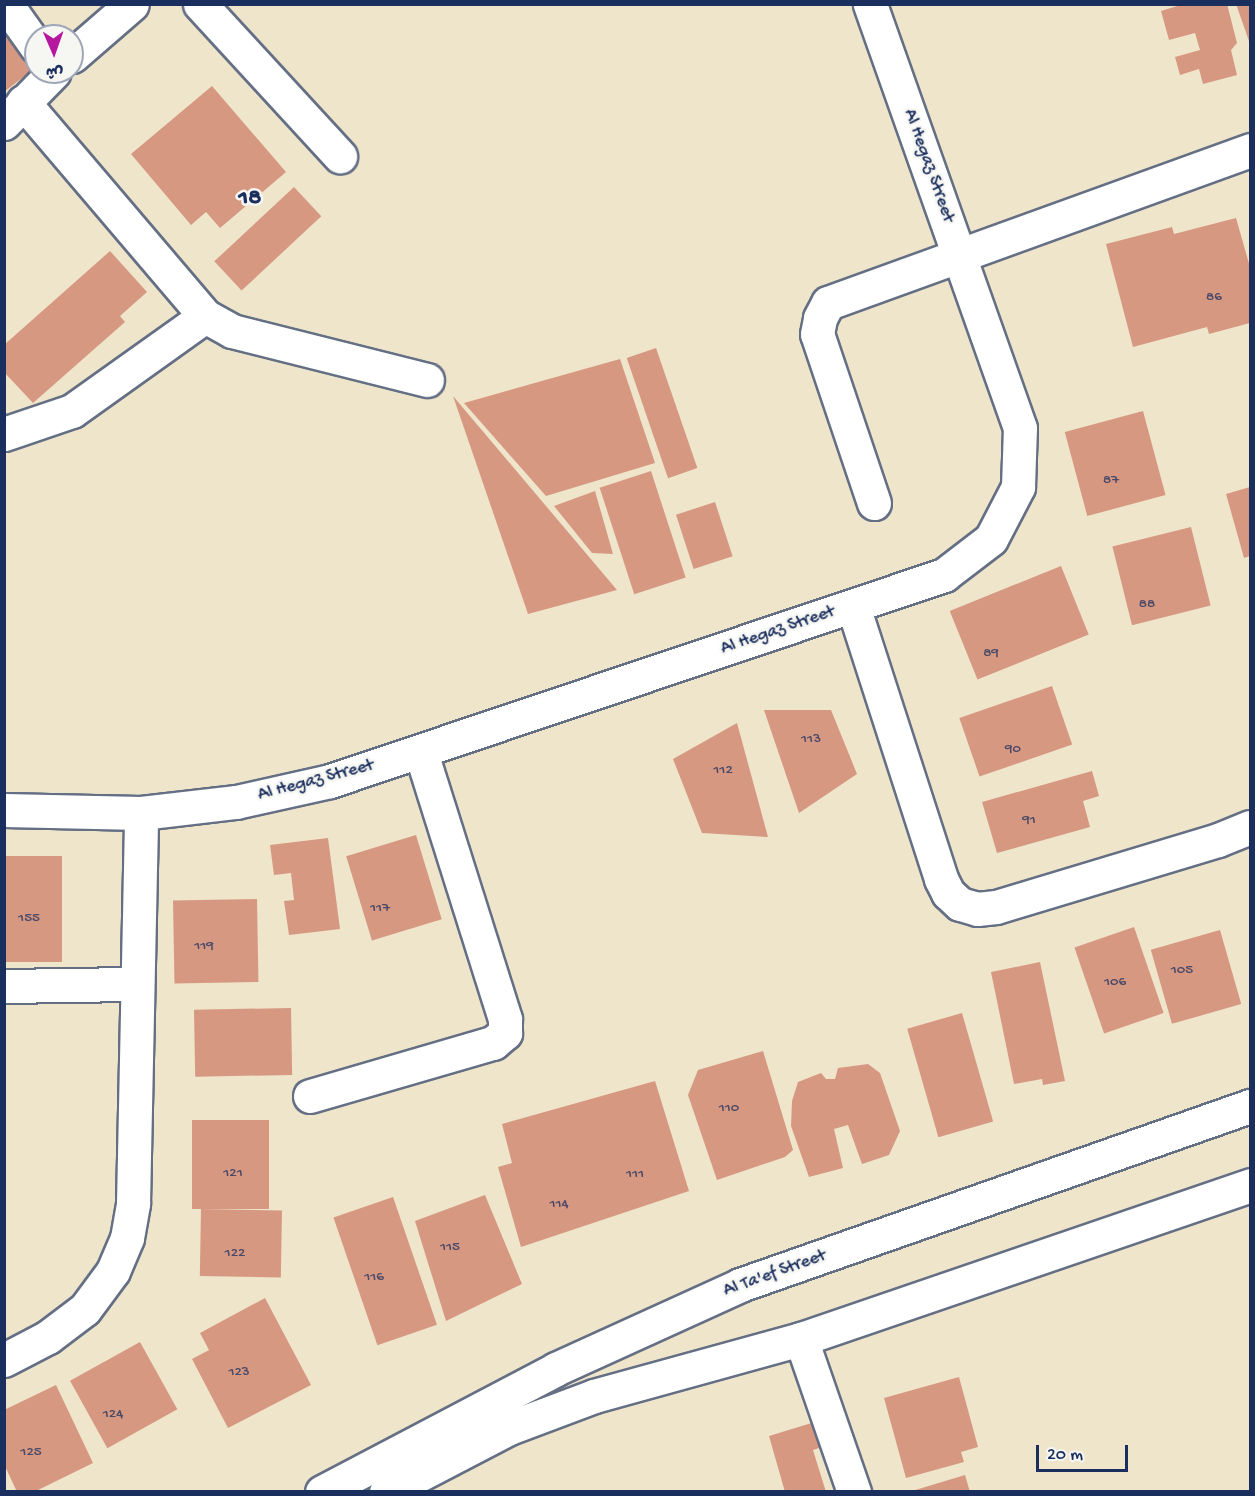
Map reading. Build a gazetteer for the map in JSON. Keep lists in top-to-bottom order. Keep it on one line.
{"streets":{"street":["Al Hegaz Street","Al Ta'ef Street"]},"districts":["18"],"house_numbers":["86","87","88","89","113","90","112","91","117","155","119","105","106","110","121","111","114","115","122","116","123","124","125"],"scale_bar":"20 m","north":"bottom"}
